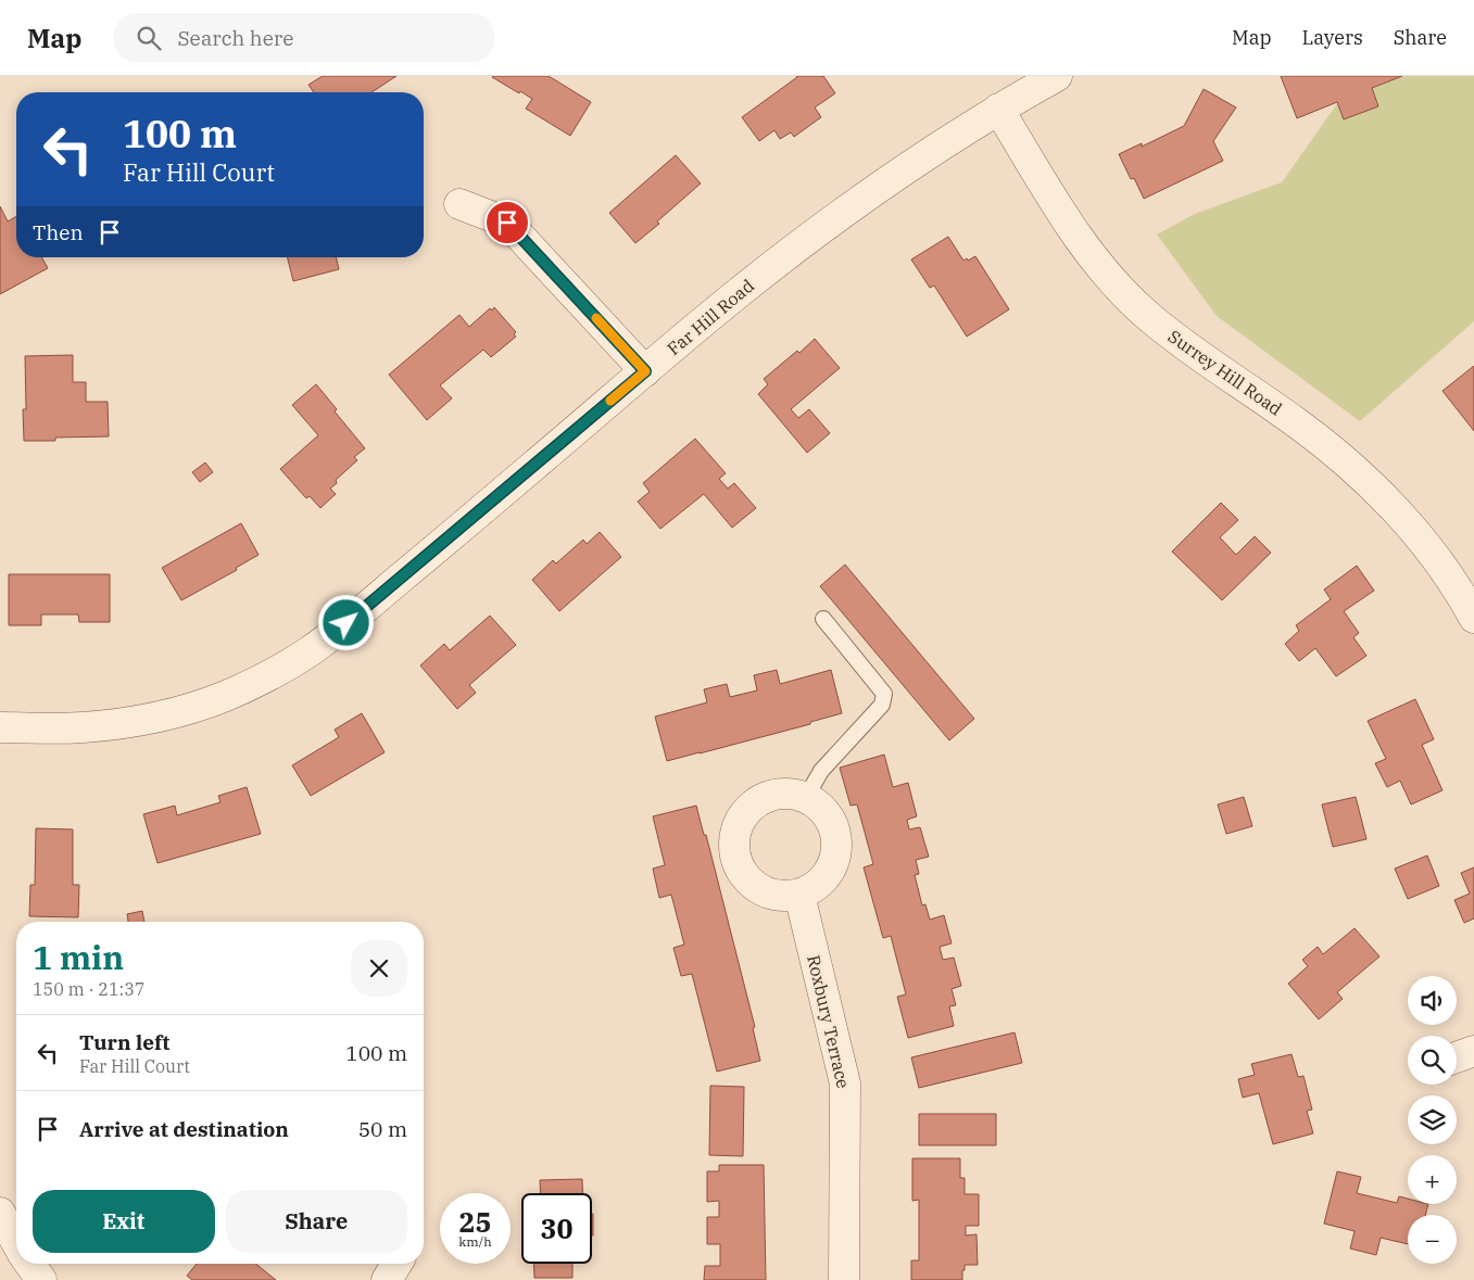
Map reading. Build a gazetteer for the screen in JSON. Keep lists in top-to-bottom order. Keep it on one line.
{"streets":{"street":["Far Hill Road","Surrey Hill Road","Roxbury Terrace"]},"crossings":[["Far Hill Road","Surrey Hill Road"]],"page":{"header":"Map","search":"Search here","nav":["Map","Layers","Share"],"turn":["100 m","Far Hill Court"],"then":"Then","heading":["1 min","150 m · 21:37"],"map_buttons":["+","−"],"list":[{"name":"Turn left","note":"Far Hill Court","value":"100 m"},{"name":"Arrive at destination","value":"50 m"}],"buttons":["Exit","Share"],"speed":"25 km/h","limit":"30"}}
